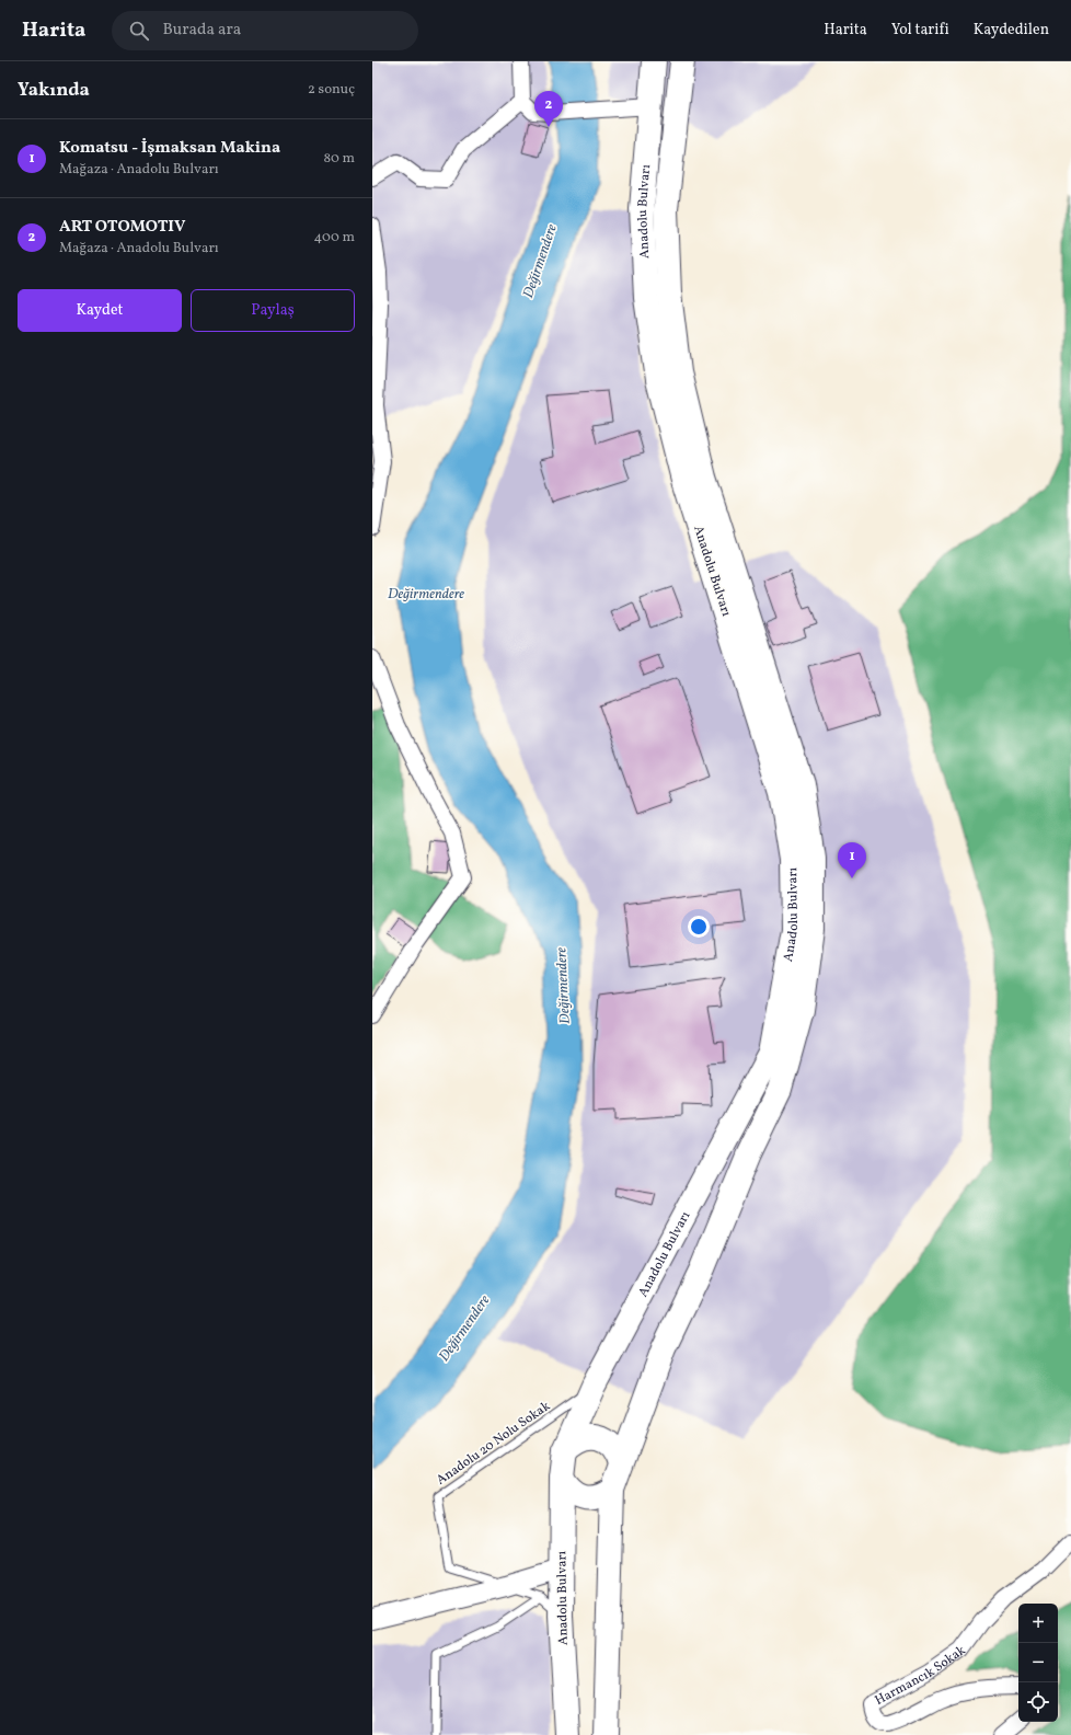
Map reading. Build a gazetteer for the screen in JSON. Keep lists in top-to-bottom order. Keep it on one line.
{"streets":{"highway":["Anadolu Bulvarı"],"street":["Harmancık Sokak"],"lane":["Anadolu 20 Nolu Sokak"]},"crossings":[["Anadolu Bulvarı","Anadolu 20 Nolu Sokak"]],"water":["Değirmendere"],"page":{"header":"Harita","search":"Burada ara","nav":["Harita","Yol tarifi","Kaydedilen"],"heading":["Yakında","2 sonuç"],"pins":["2","1"],"list":[{"mark":"1","name":"Komatsu - İşmaksan Makina","note":"Mağaza · Anadolu Bulvarı","value":"80 m"},{"mark":"2","name":"ART OTOMOTIV","note":"Mağaza · Anadolu Bulvarı","value":"400 m"}],"buttons":["Kaydet","Paylaş"],"map_buttons":["+","−"]}}
